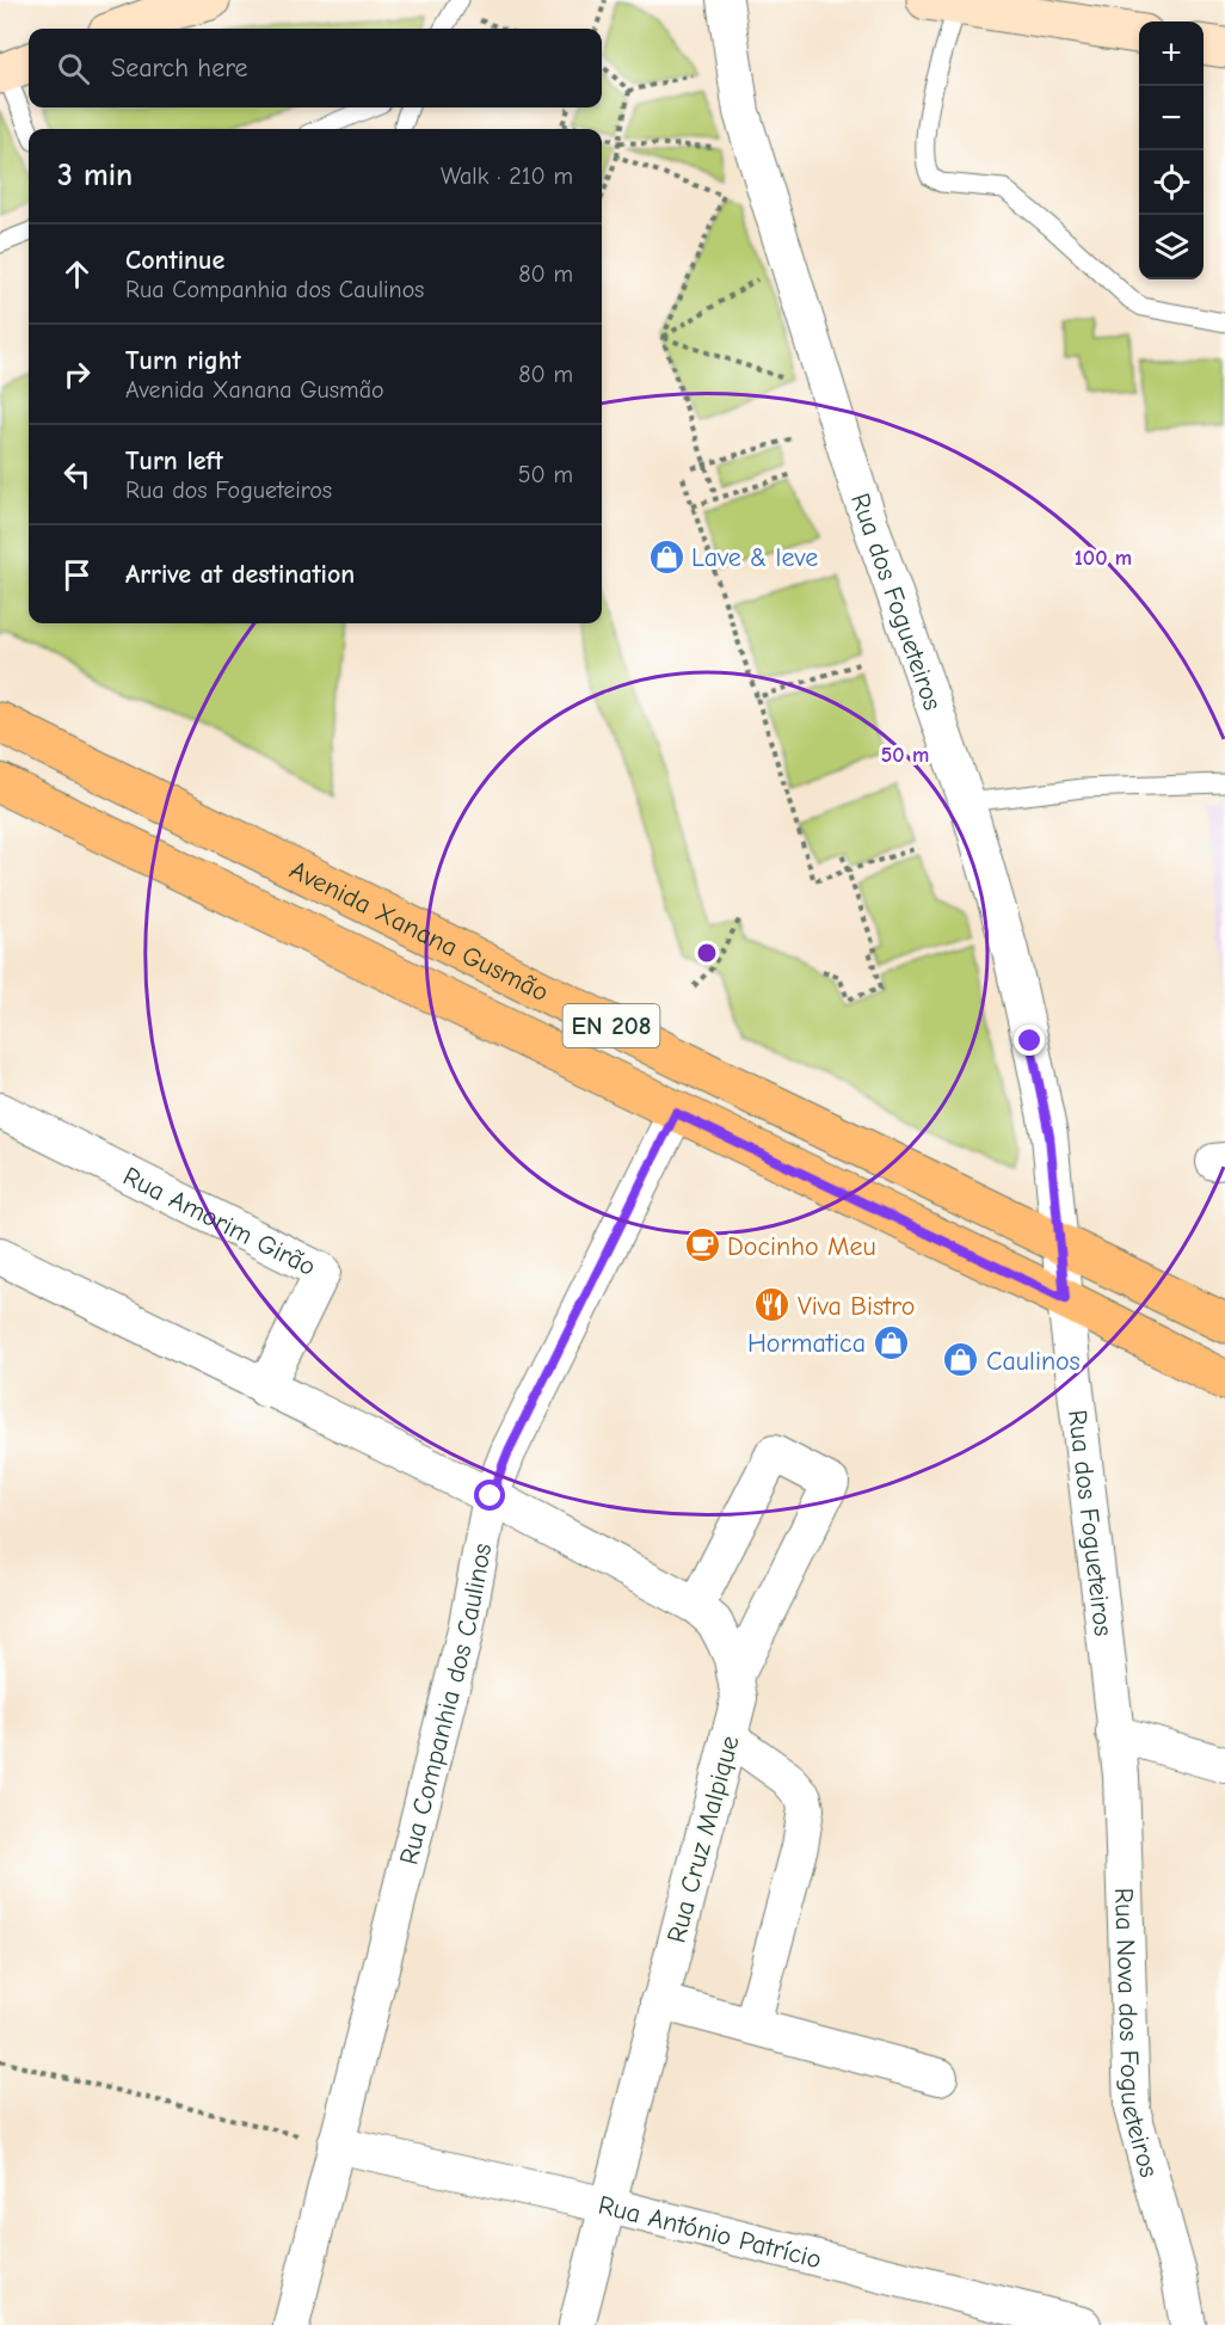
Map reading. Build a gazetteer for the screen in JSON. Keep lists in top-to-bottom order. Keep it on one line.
{"streets":{"main road":["Avenida Xanana Gusmão","EN 208"],"street":["Rua dos Fogueteiros","Rua Amorim Girão","Rua Companhia dos Caulinos","Rua Cruz Malpique","Rua Nova dos Fogueteiros","Rua António Patrício"]},"crossings":[["Rua dos Fogueteiros","Avenida Xanana Gusmão"],["Rua dos Fogueteiros","Rua Nova dos Fogueteiros"],["Avenida Xanana Gusmão","Rua Companhia dos Caulinos"],["Rua Companhia dos Caulinos","Rua Cruz Malpique"],["Rua Companhia dos Caulinos","Rua António Patrício"],["Rua Cruz Malpique","Rua António Patrício"]],"places":{"shop":["Lave & leve","Hormatica","Caulinos"],"cafe":["Docinho Meu"],"restaurant":["Viva Bistro"]},"page":{"map_buttons":["+","−"],"search":"Search here","heading":["3 min","Walk · 210 m"],"list":[["Continue","Rua Companhia dos Caulinos","80 m"],["Turn right","Avenida Xanana Gusmão","80 m"],["Turn left","Rua dos Fogueteiros","50 m"],"Arrive at destination"]},"rings":["100 m","50 m"]}
